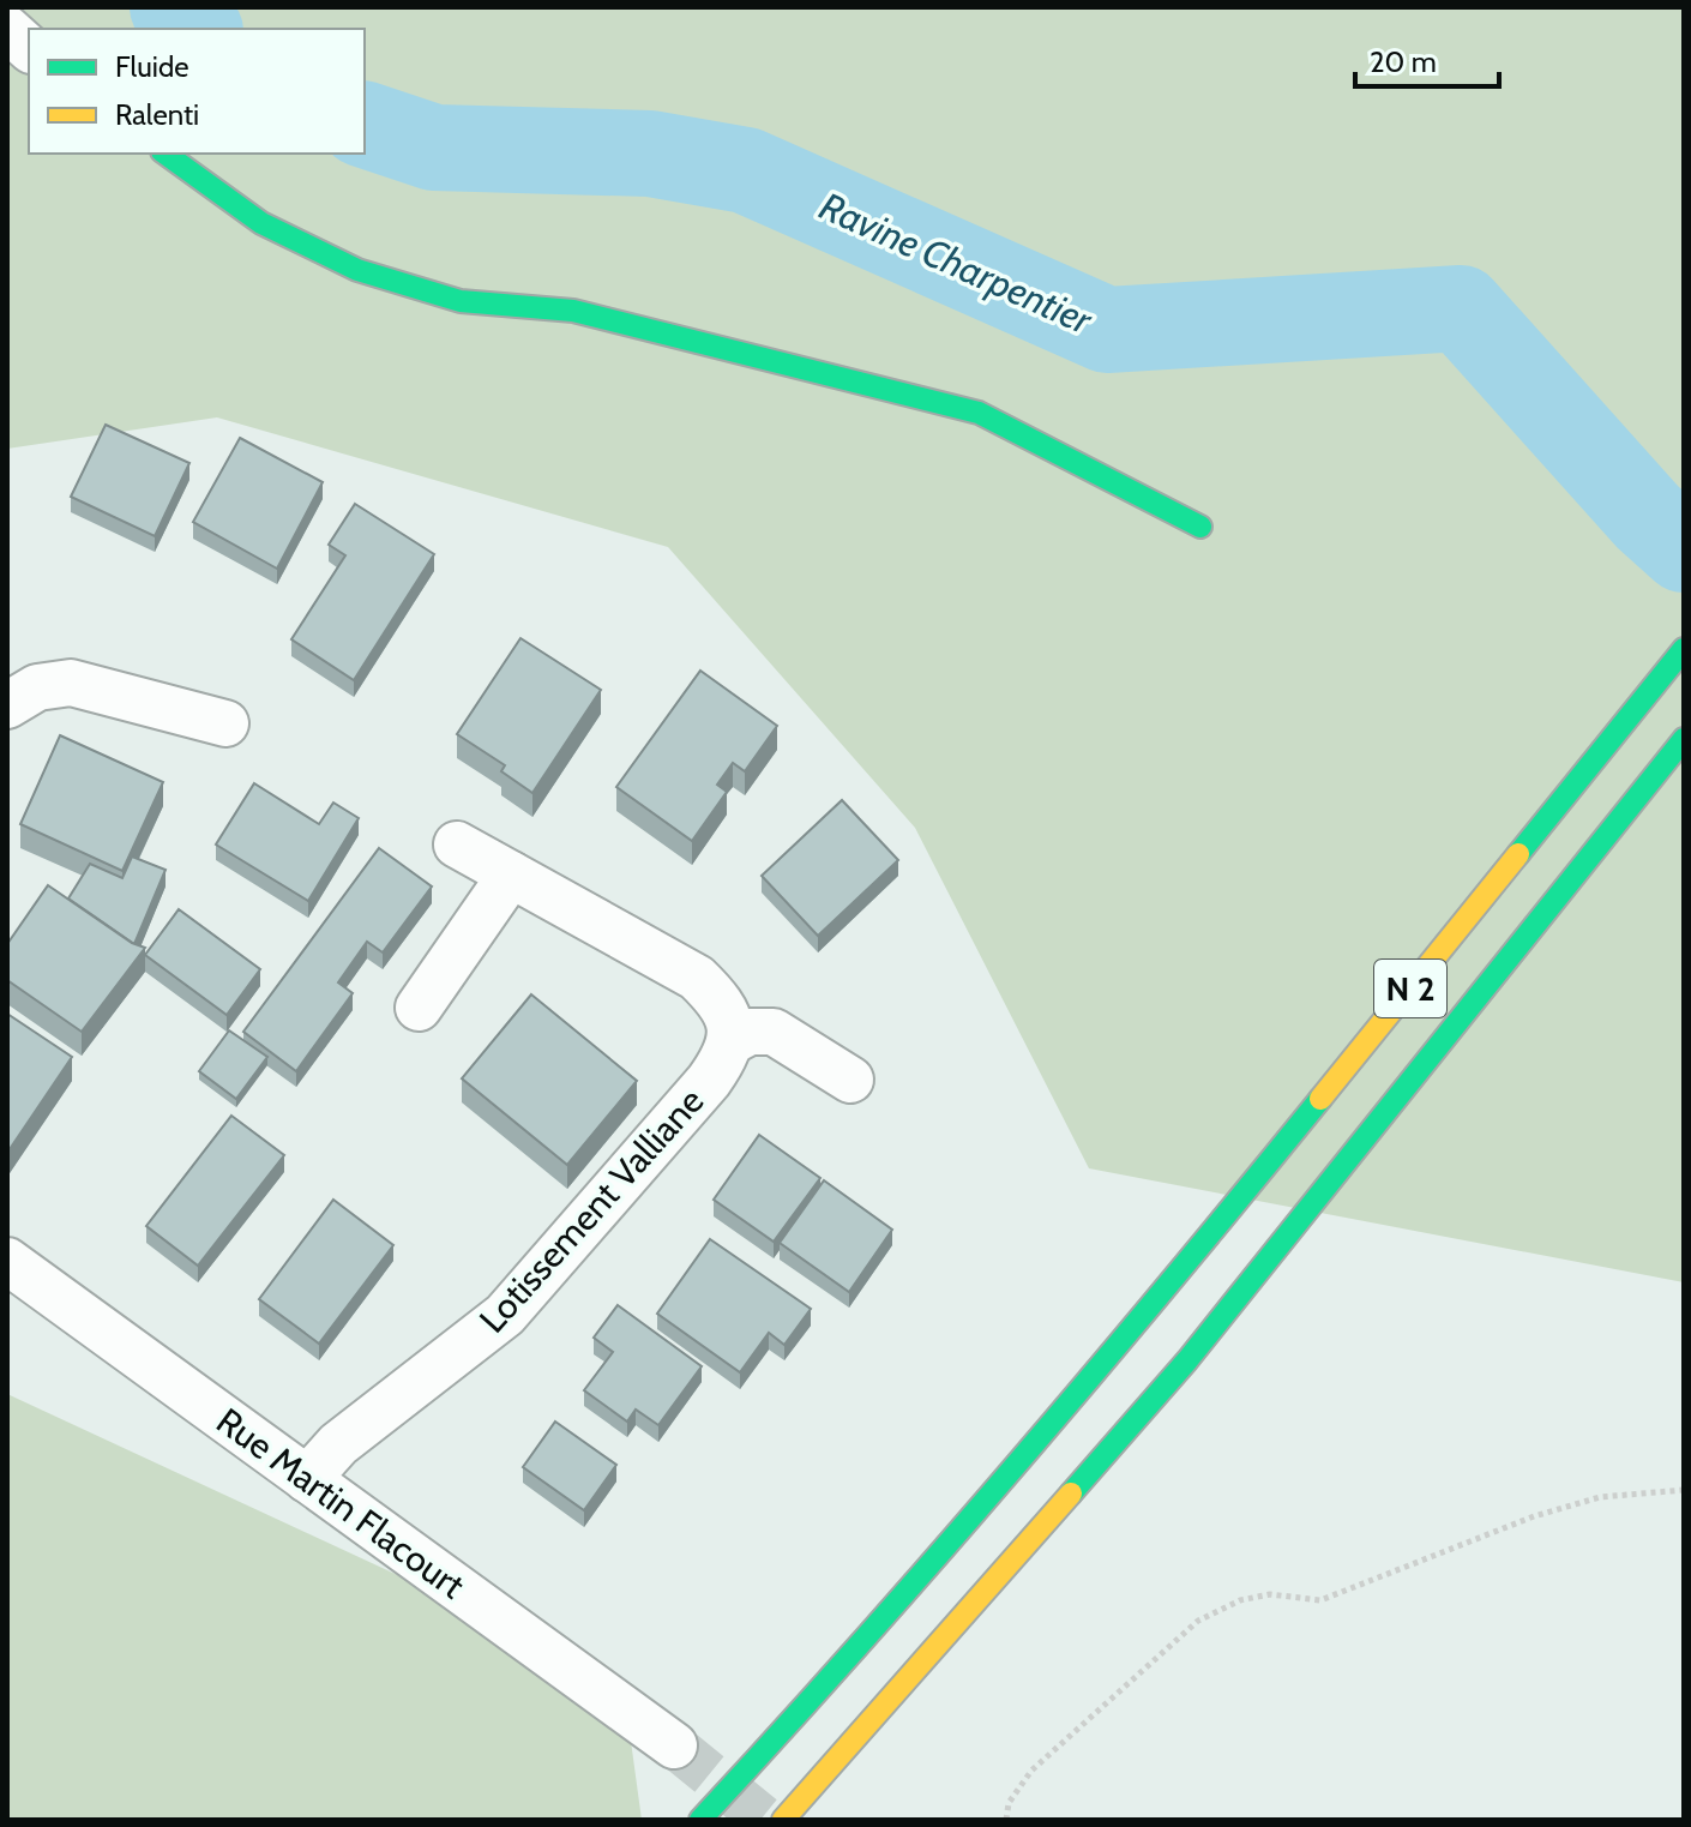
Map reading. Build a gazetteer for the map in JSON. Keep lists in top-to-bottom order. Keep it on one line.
{"streets":{"main road":["N 2"],"street":["Lotissement Valliane","Rue Martin Flacourt"]},"crossings":[["Lotissement Valliane","Rue Martin Flacourt"]],"water":["Ravine Charpentier"],"legend":["Fluide","Ralenti"],"scale_bar":"20 m"}
